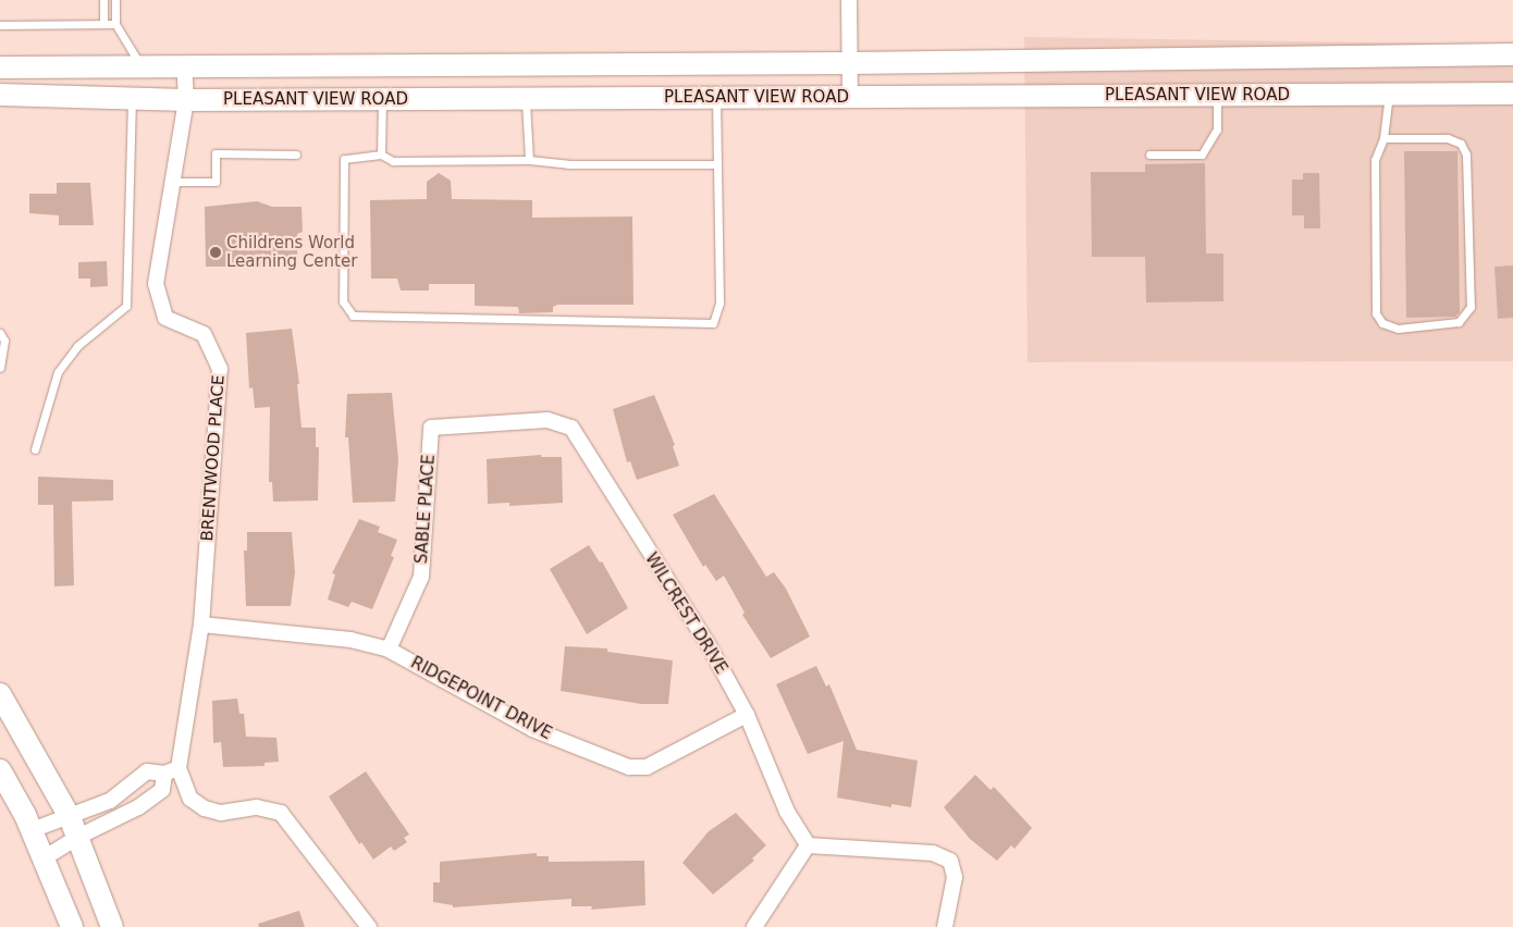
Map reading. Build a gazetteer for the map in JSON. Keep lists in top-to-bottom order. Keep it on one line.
{"streets":{"main road":["PLEASANT VIEW ROAD"],"street":["BRENTWOOD PLACE","SABLE PLACE","WILCREST DRIVE","RIDGEPOINT DRIVE"]},"crossings":[["PLEASANT VIEW ROAD","BRENTWOOD PLACE"],["BRENTWOOD PLACE","RIDGEPOINT DRIVE"],["SABLE PLACE","WILCREST DRIVE"],["SABLE PLACE","RIDGEPOINT DRIVE"],["WILCREST DRIVE","RIDGEPOINT DRIVE"]],"places":["Childrens World Learning Center"]}
